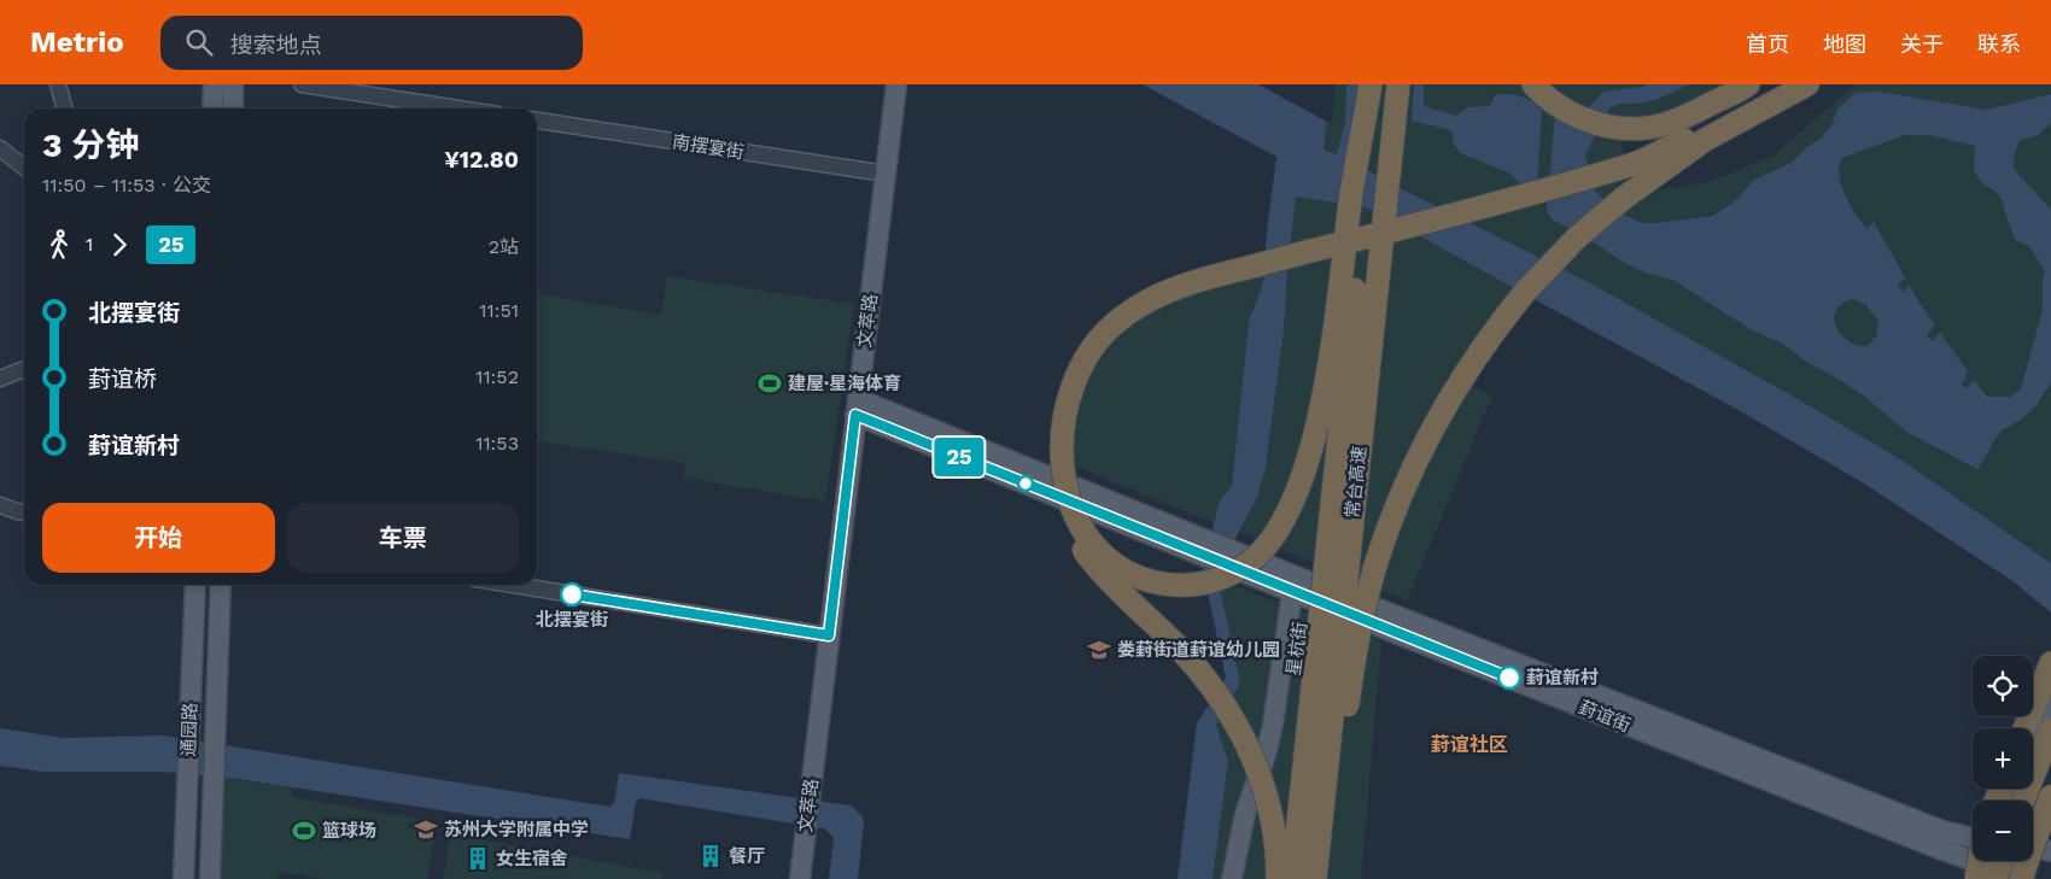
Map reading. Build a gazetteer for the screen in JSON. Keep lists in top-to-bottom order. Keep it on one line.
{"streets":{"highway":["常台高速"],"main road":["文萃路","星杭街","葑谊街","通园路"],"street":["南摆宴街"]},"crossings":[["南摆宴街","文萃路"],["文萃路","葑谊街"],["星杭街","葑谊街"]],"districts":["葑谊社区"],"places":{"sports":["建屋·星海体育","篮球场"],"other":["北摆宴街","葑谊新村"],"school or university":["娄葑街道葑谊幼儿园","苏州大学附属中学"],"building":["餐厅","女生宿舍"]},"lines":["bus line 25"],"page":{"header":"Metrio","search":"搜索地点","nav":["首页","地图","关于","联系"],"on_map":"25","heading":["3 分钟","11:50 – 11:53 · 公交","¥12.80"],"legs":["1","25","2站"],"list":[{"name":"北摆宴街","value":"11:51"},{"name":"葑谊桥","value":"11:52"},{"name":"葑谊新村","value":"11:53"}],"buttons":["开始","车票"],"map_buttons":["+","−"]}}
